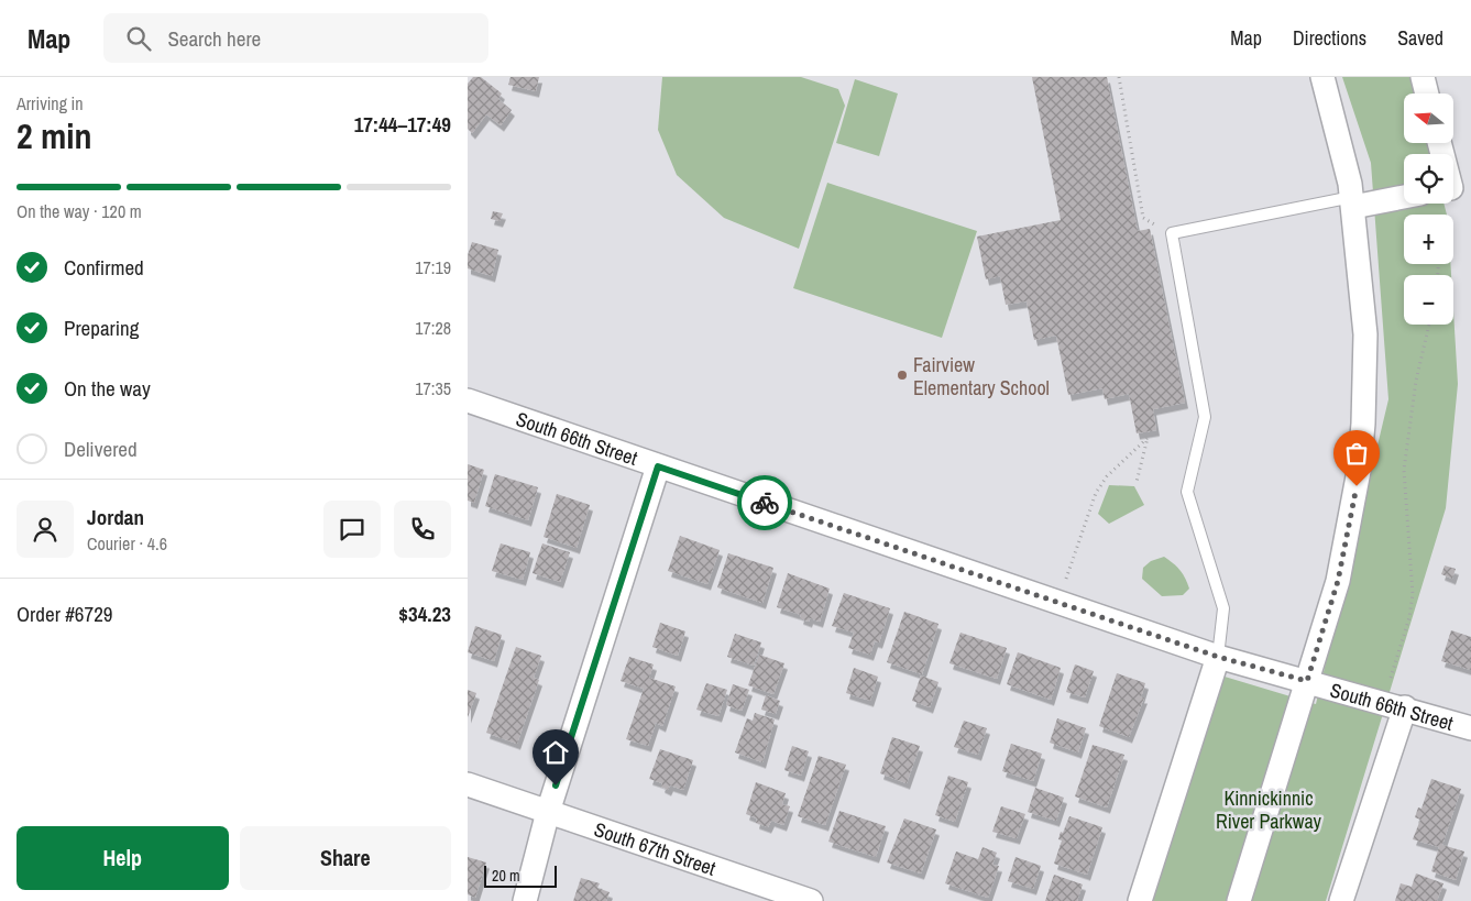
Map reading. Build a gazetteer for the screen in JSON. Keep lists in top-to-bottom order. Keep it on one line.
{"streets":{"street":["South 66th Street","South 67th Street"]},"parks":["Kinnickinnic River Parkway"],"places":["Fairview Elementary School"],"scale_bar":"20 m","north":"left","page":{"header":"Map","search":"Search here","nav":["Map","Directions","Saved"],"heading":["2 min","Arriving in","17:44–17:49"],"panel":["Jordan","Courier · 4.6","Order #6729","$34.23"],"map_buttons":["+","−"],"bar":"On the way · 120 m","list":[["Confirmed","17:19"],["Preparing","17:28"],["On the way","17:35"],"Delivered"],"buttons":["Help","Share"],"scale":"20 m"}}
